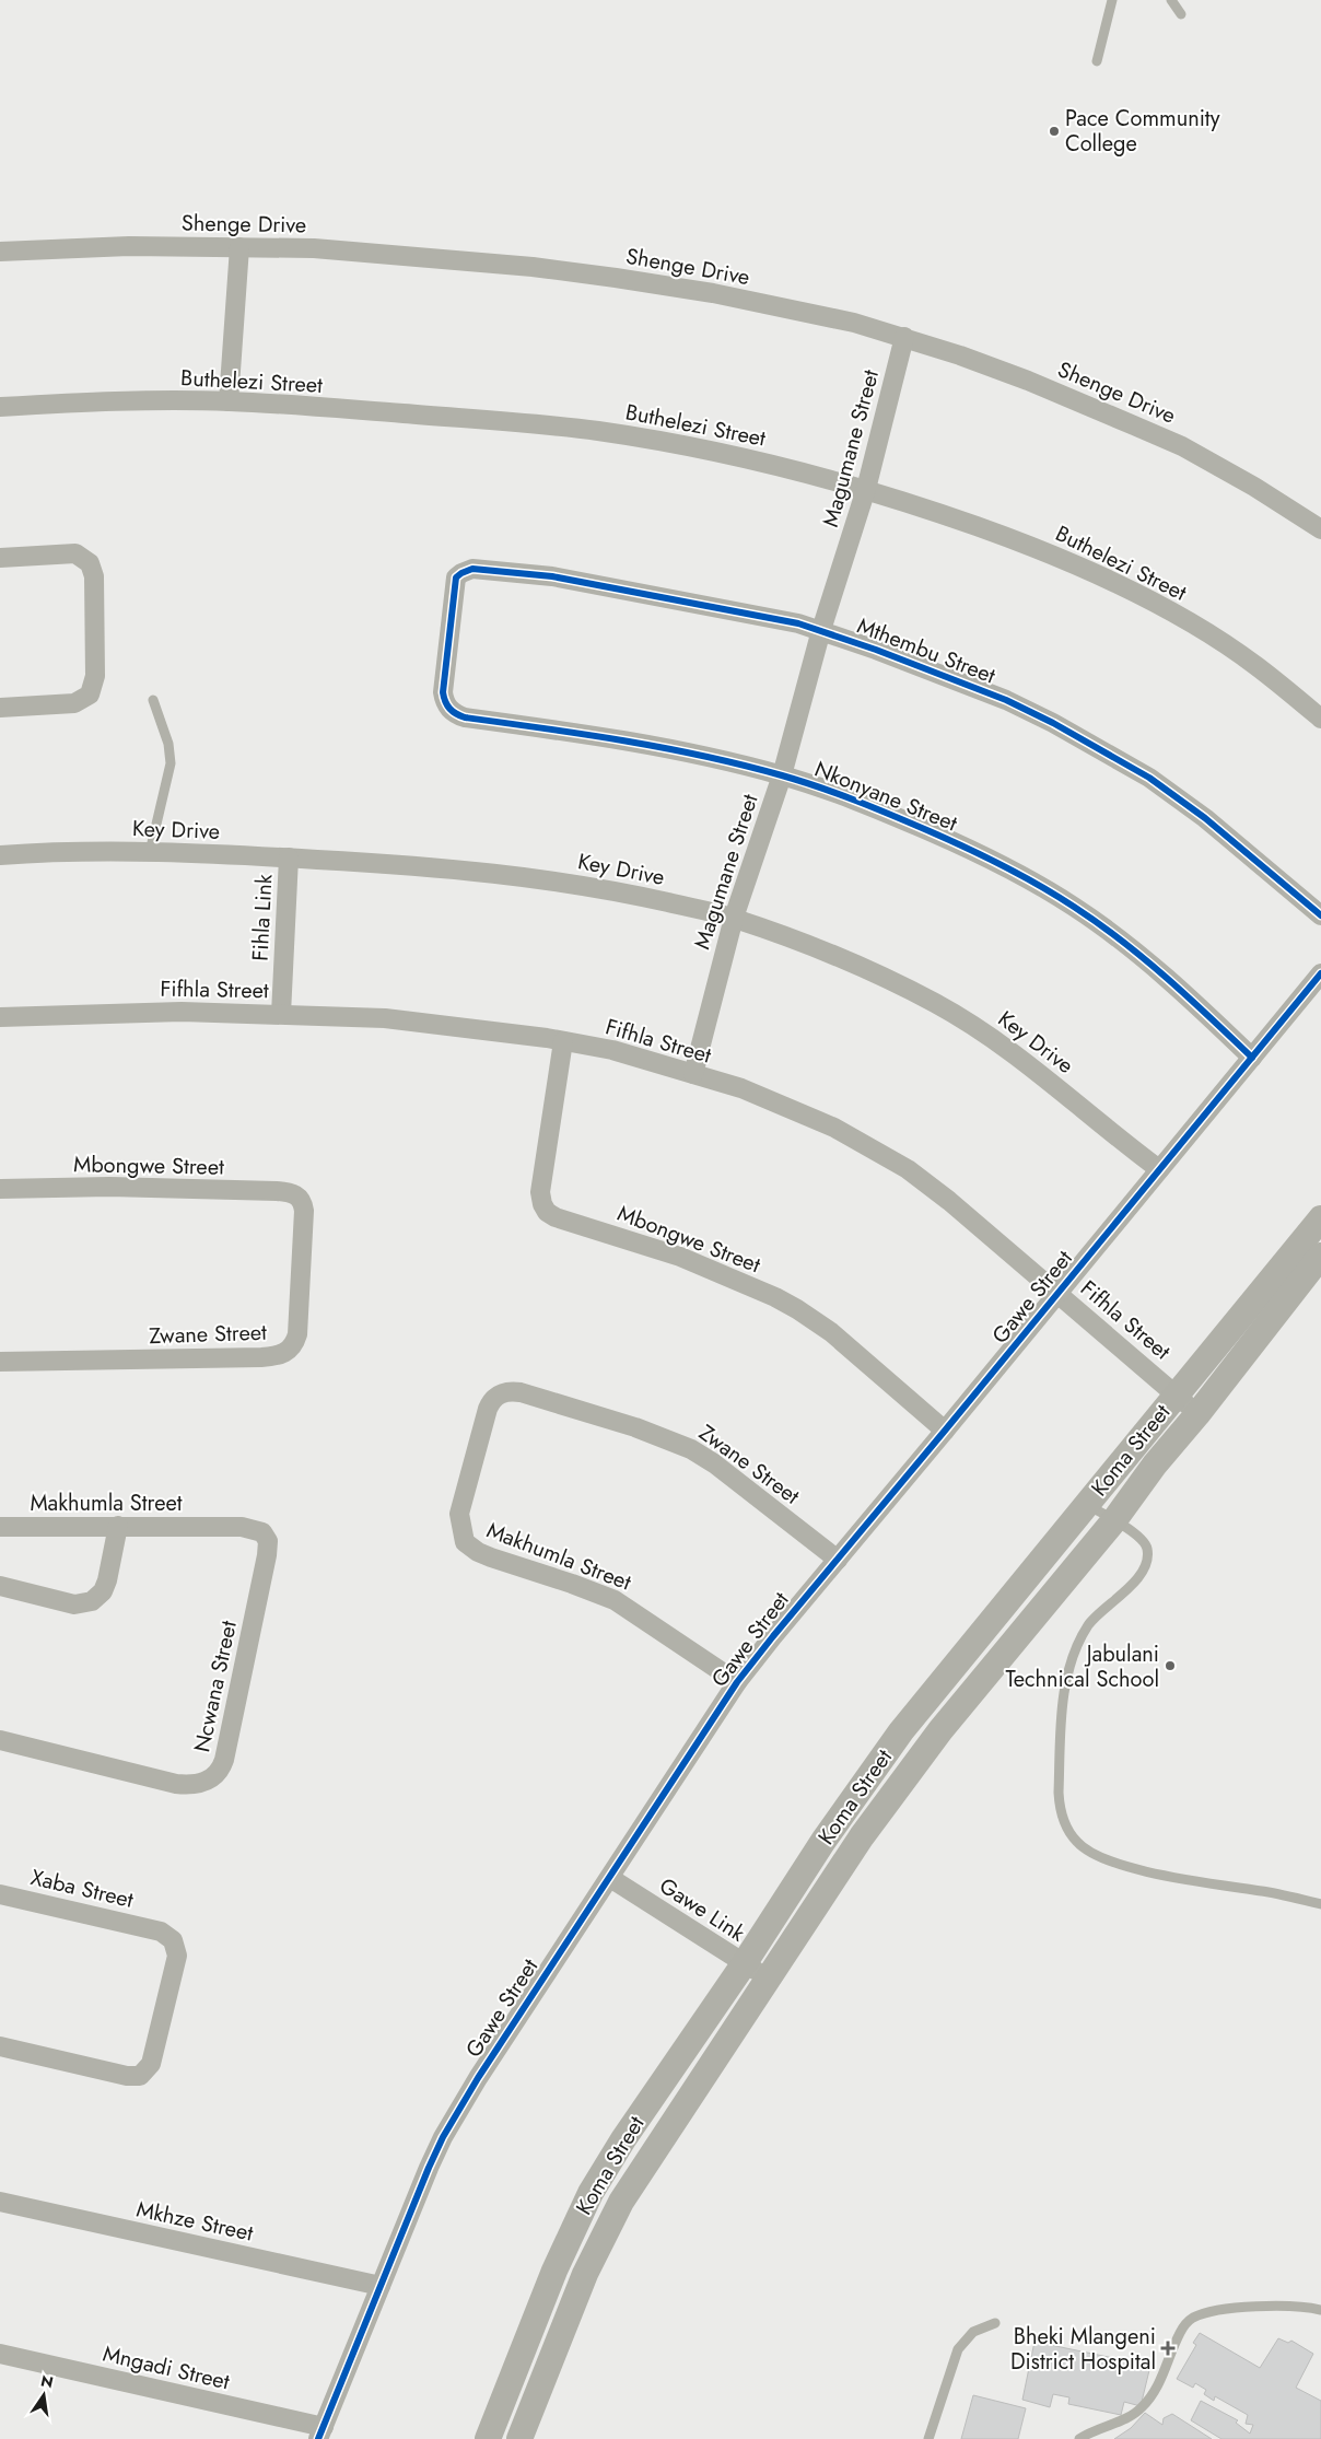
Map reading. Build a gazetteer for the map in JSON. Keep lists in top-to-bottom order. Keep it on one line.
{"streets":{"main road":["Koma Street"],"street":["Shenge Drive","Buthelezi Street","Magumane Street","Mthembu Street","Nkonyane Street","Key Drive","Fihla Link","Fifhla Street","Mbongwe Street","Gawe Street","Zwane Street","Makhumla Street","Ncwana Street","Xaba Street","Gawe Link","Mkhze Street","Mngadi Street"]},"crossings":[["Shenge Drive","Magumane Street"],["Buthelezi Street","Magumane Street"],["Magumane Street","Mthembu Street"],["Magumane Street","Nkonyane Street"],["Magumane Street","Key Drive"],["Magumane Street","Fifhla Street"],["Mthembu Street","Nkonyane Street"],["Nkonyane Street","Gawe Street"],["Key Drive","Fihla Link"],["Key Drive","Gawe Street"],["Fihla Link","Fifhla Street"],["Fifhla Street","Mbongwe Street"],["Fifhla Street","Gawe Street"],["Fifhla Street","Koma Street"],["Mbongwe Street","Gawe Street"],["Mbongwe Street","Zwane Street"],["Gawe Street","Zwane Street"],["Gawe Street","Makhumla Street"],["Gawe Street","Gawe Link"],["Gawe Street","Mkhze Street"],["Gawe Street","Mngadi Street"],["Zwane Street","Makhumla Street"],["Koma Street","Gawe Link"],["Makhumla Street","Ncwana Street"]],"places":{"other":["Pace Community College","Jabulani Technical School"],"health":["Bheki Mlangeni District Hospital"]},"north":"top"}
